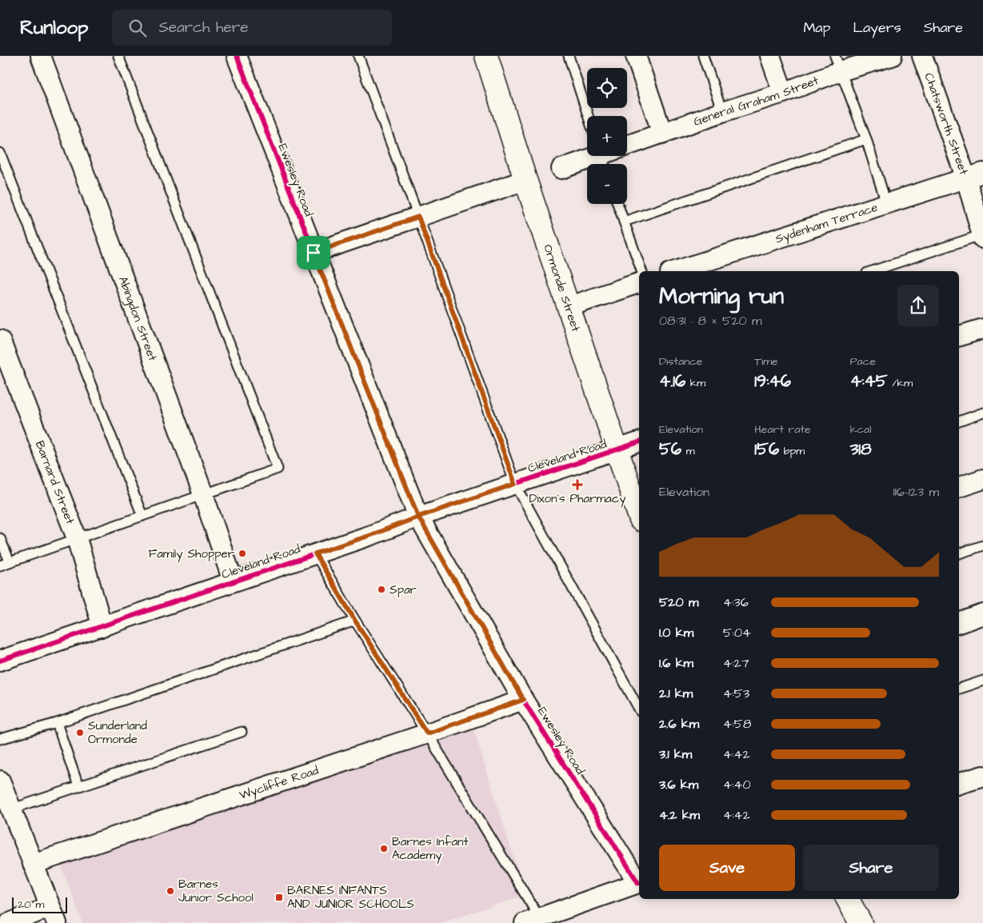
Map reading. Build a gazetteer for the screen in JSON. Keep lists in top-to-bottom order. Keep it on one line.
{"streets":{"street":["General Graham Street","Chatsworth Street","Ewesley Road","Sydenham Terrace","Ormonde Street","Abingdon Street","Cleveland Road","Barnard Street","Wycliffe Road"]},"crossings":[["Chatsworth Street","Sydenham Terrace"],["Ewesley Road","Cleveland Road"],["Ewesley Road","Wycliffe Road"],["Ormonde Street","Cleveland Road"],["Abingdon Street","Cleveland Road"],["Cleveland Road","Barnard Street"]],"places":{"health":["Dixon’s Pharmacy"],"other":["Family Shopper","Spar","Sunderland Ormonde","Barnes Infant Academy","Barnes Junior School"],"transit":["BARNES INFANTS AND JUNIOR SCHOOLS"]},"scale_bar":"20 m","page":{"header":"Runloop","search":"Search here","nav":["Map","Layers","Share"],"map_buttons":["+","−"],"heading":["Morning run","08:31 · 8 × 520 m"],"stats":[["Distance","4.16 km"],["Time","19:46"],["Pace","4:45 /km"],["Elevation","56 m"],["Heart rate","156 bpm"],["kcal","318"]],"chart":["Elevation","116–123 m"],"list":[{"name":"520 m","note":"4:36"},{"name":"1.0 km","note":"5:04"},{"name":"1.6 km","note":"4:27"},{"name":"2.1 km","note":"4:53"},{"name":"2.6 km","note":"4:58"},{"name":"3.1 km","note":"4:42"},{"name":"3.6 km","note":"4:40"},{"name":"4.2 km","note":"4:42"}],"buttons":["Save","Share"],"scale":"20 m"}}
